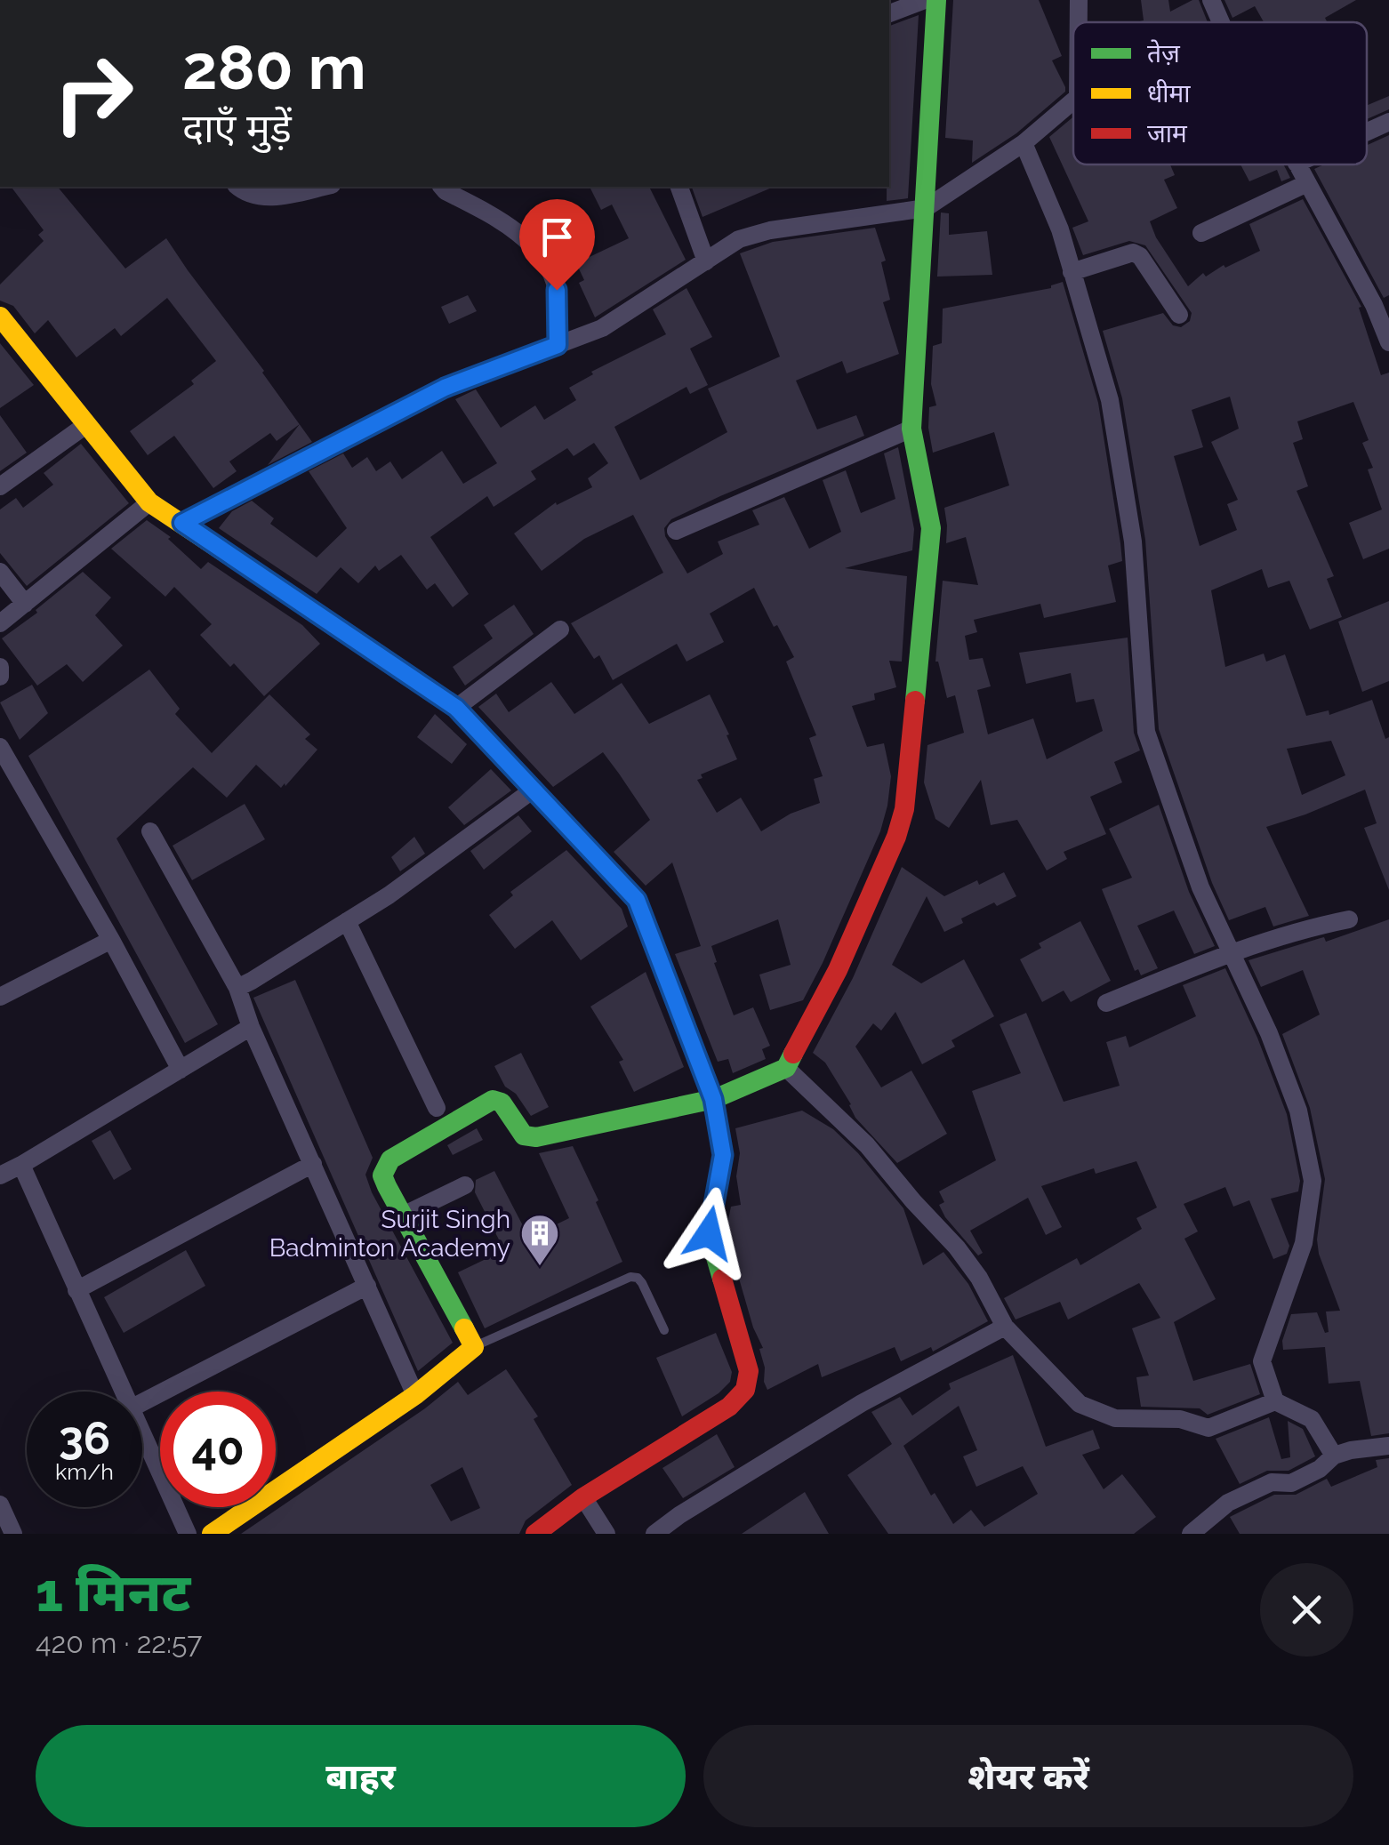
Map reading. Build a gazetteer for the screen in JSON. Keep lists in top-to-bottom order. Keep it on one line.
{"places":{"building":["Surjit Singh Badminton Academy"]},"legend":["तेज़","धीमा","जाम"],"page":{"turn":["280 m","दाएँ मुड़ें"],"speed":"36 km/h","limit":"40","heading":["1 मिनट","420 m · 22:57"],"buttons":["बाहर","शेयर करें"]}}
